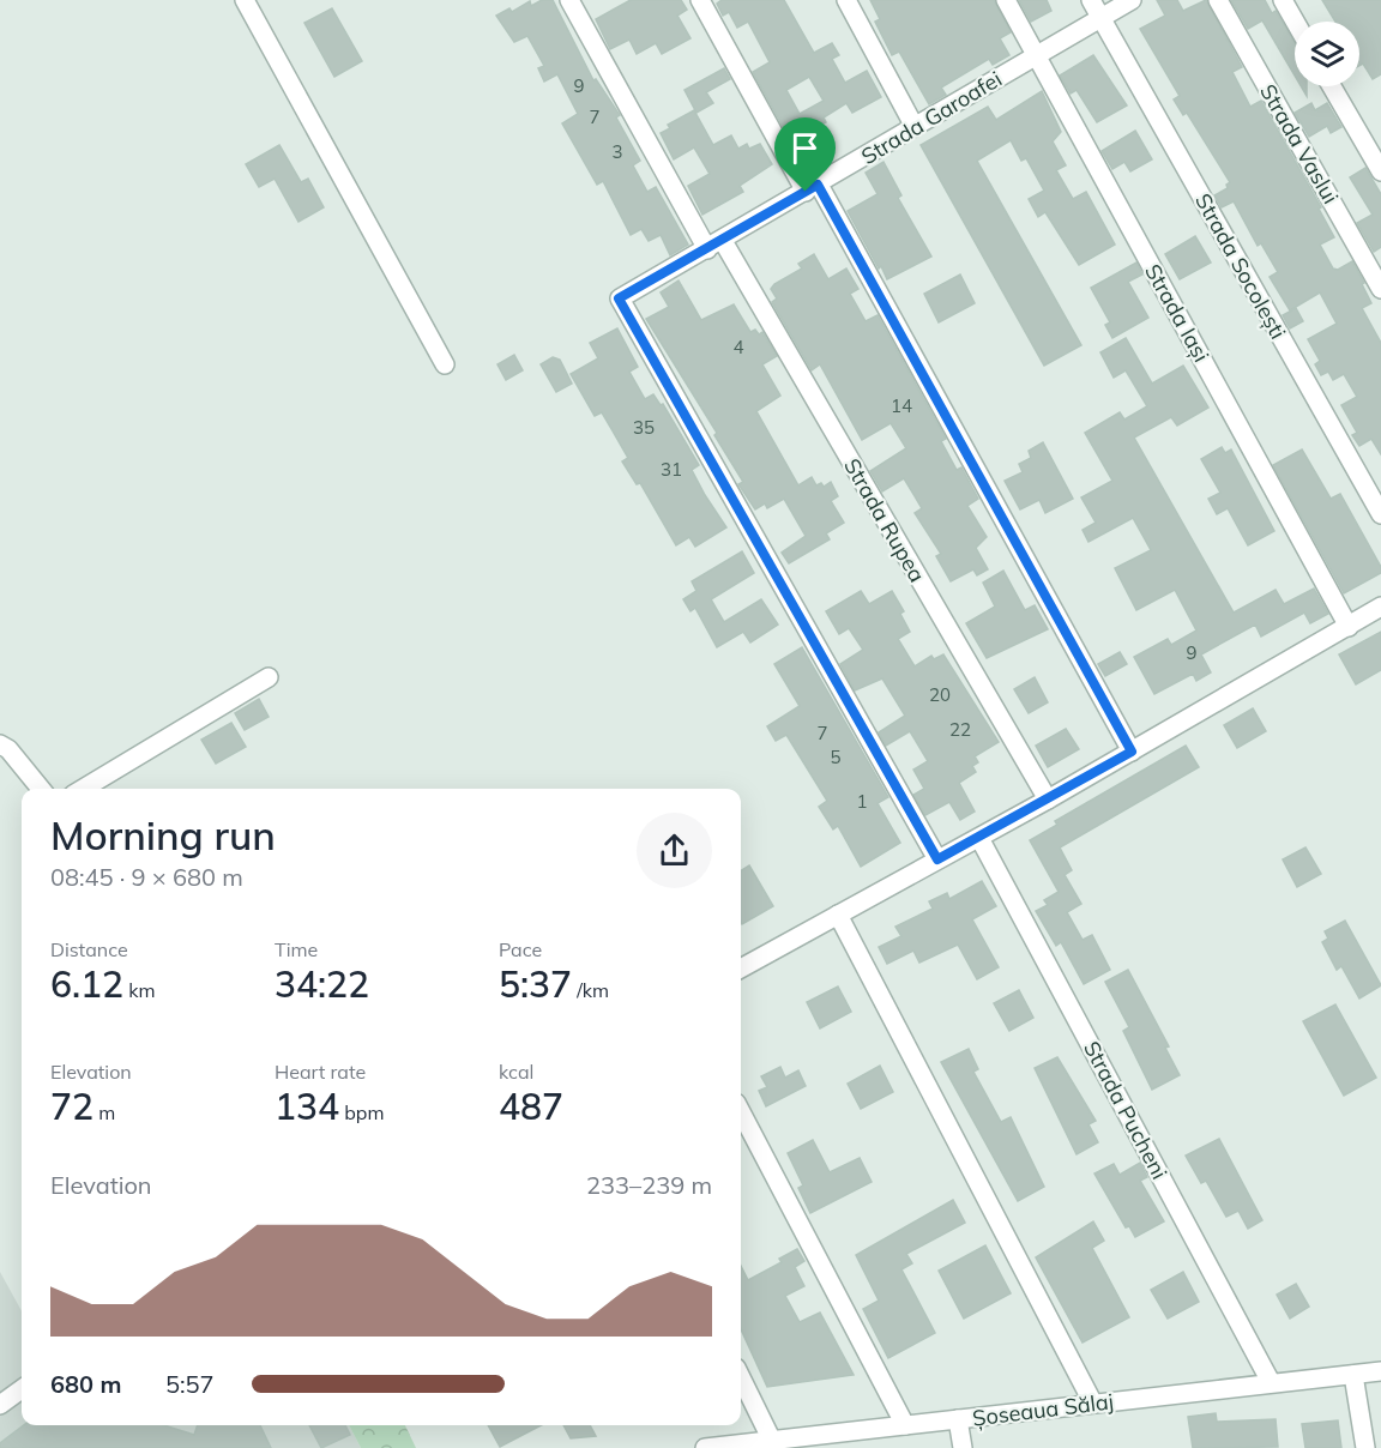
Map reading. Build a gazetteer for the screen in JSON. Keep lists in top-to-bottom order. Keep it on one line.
{"streets":{"street":["Strada Garoafei","Strada Vaslui","Strada Socolești","Strada Iași","Strada Rupea","Strada Pucheni","Șoseaua Sălaj"]},"crossings":[["Strada Garoafei","Strada Socolești"],["Strada Garoafei","Strada Iași"],["Strada Garoafei","Strada Rupea"],["Strada Pucheni","Șoseaua Sălaj"]],"house_numbers":["9","7","3","4","14","35","31","9","20","22","7","5","1"],"page":{"heading":["Morning run","08:45 · 9 × 680 m"],"stats":[["Distance","6.12 km"],["Time","34:22"],["Pace","5:37 /km"],["Elevation","72 m"],["Heart rate","134 bpm"],["kcal","487"]],"chart":["Elevation","233–239 m"],"list":[{"name":"680 m","note":"5:57"}]}}
